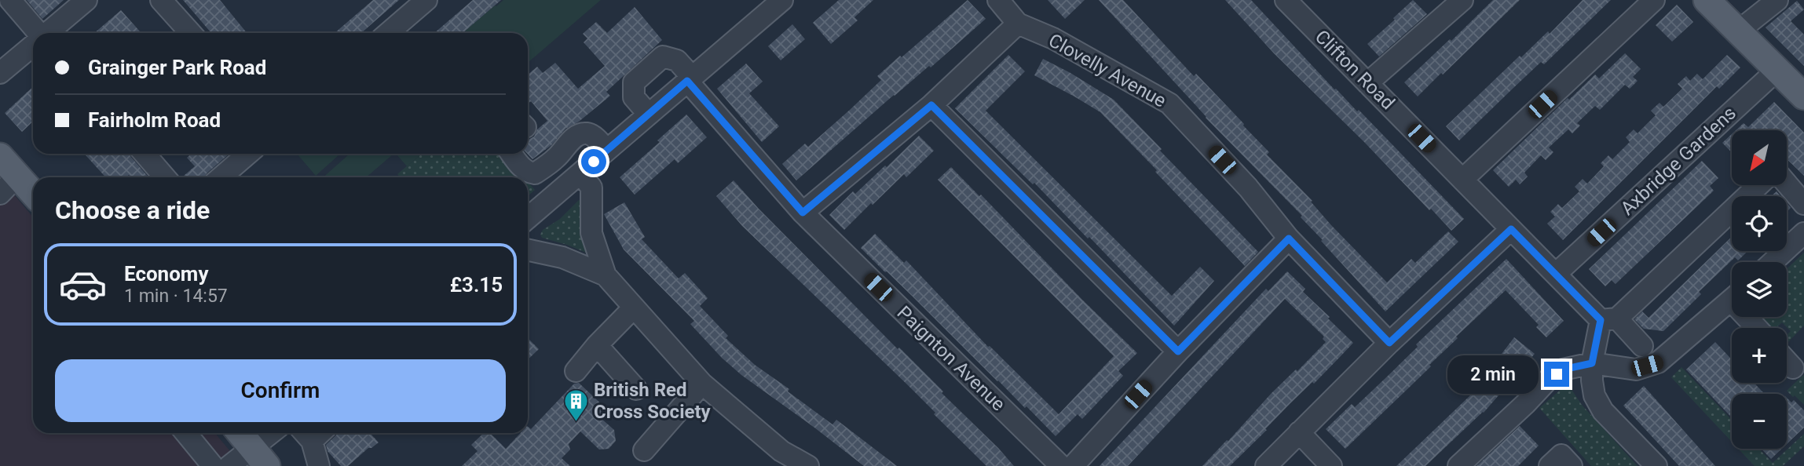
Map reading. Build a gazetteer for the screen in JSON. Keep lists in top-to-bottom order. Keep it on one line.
{"streets":{"street":["Clifton Road","Clovelly Avenue","Axbridge Gardens","Paignton Avenue"]},"crossings":[["Clifton Road","Axbridge Gardens"]],"places":{"building":["British Red Cross Society"]},"north":"bottom left","page":{"banner":["Grainger Park Road","Fairholm Road"],"map_buttons":["+","−"],"heading":"Choose a ride","list":[{"name":"Economy","note":"1 min · 14:57","value":"£3.15"}],"buttons":"Confirm","bubble":"2 min"}}
